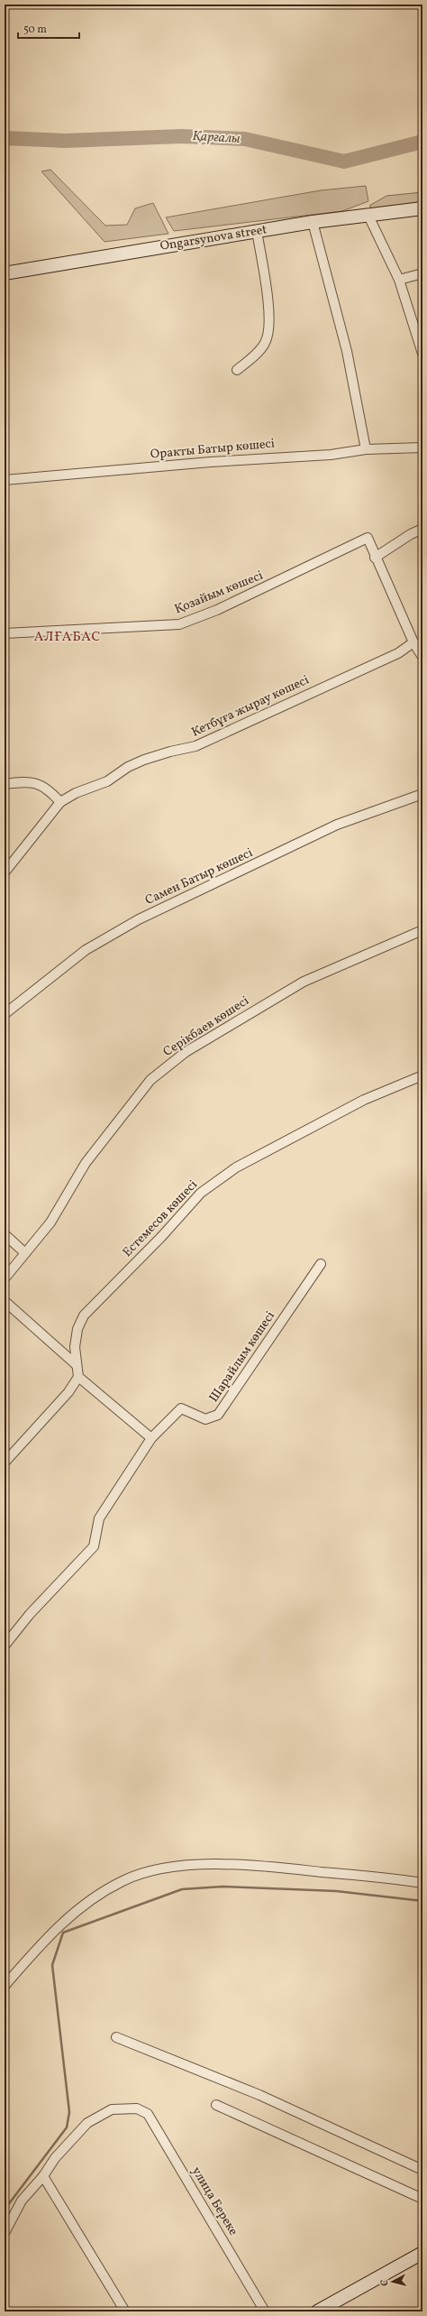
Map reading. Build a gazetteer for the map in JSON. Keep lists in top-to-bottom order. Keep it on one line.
{"streets":{"main road":["Ongarsynova street"],"street":["Оракты Батыр көшесі","Қозайым көшесі","Кетбұға жырау көшесі","Самен Батыр көшесі","Серікбаев көшесі","Естемесов көшесі","Шарайлым көшесі","улица Береке"]},"districts":["АЛҒАБАС"],"water":["Қарғалы"],"scale_bar":"50 m","north":"left"}
